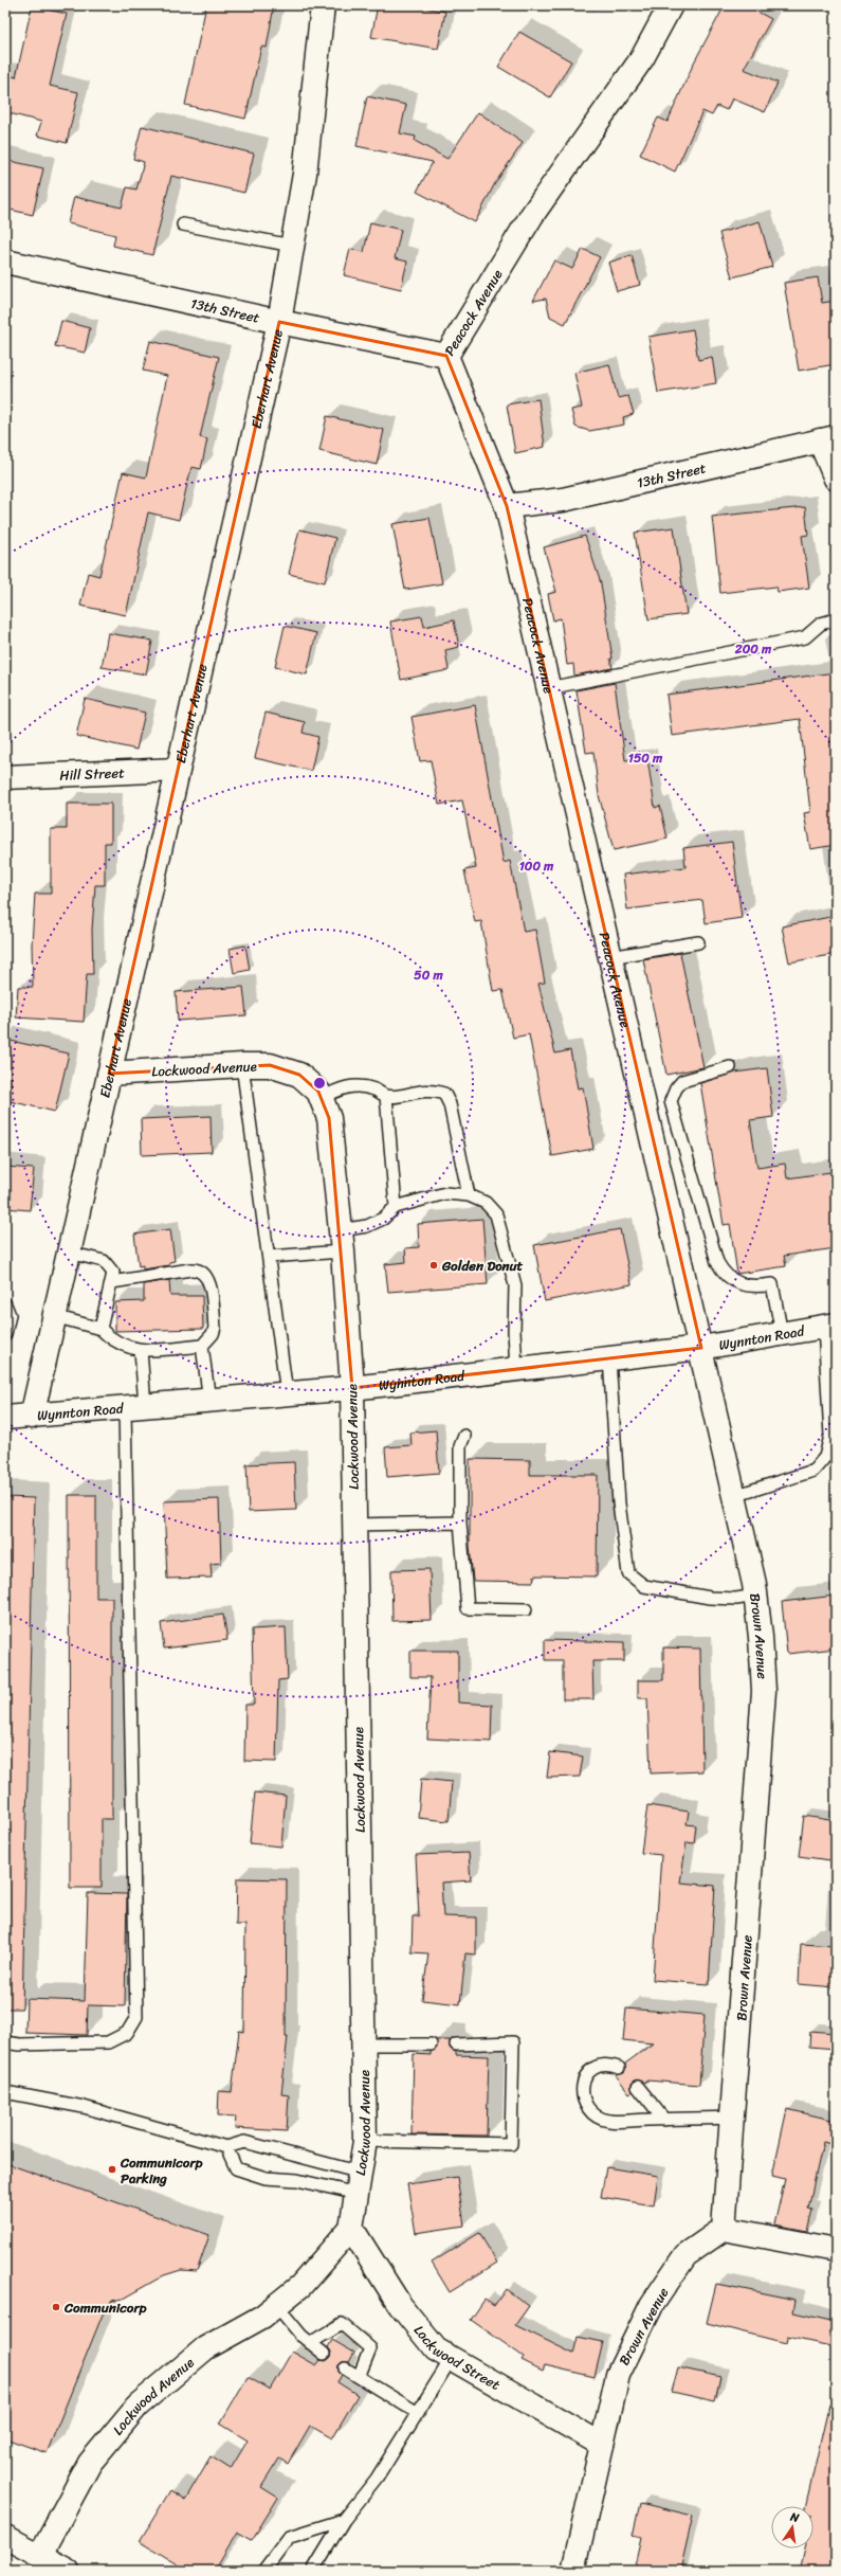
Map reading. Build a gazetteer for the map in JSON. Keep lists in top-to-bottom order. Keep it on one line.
{"streets":{"street":["13th Street","Peacock Avenue","Eberhart Avenue","Hill Street","Lockwood Avenue","Wynnton Road","Brown Avenue","Lockwood Street"]},"crossings":[["13th Street","Peacock Avenue"],["13th Street","Eberhart Avenue"],["Peacock Avenue","Wynnton Road"],["Peacock Avenue","Brown Avenue"],["Eberhart Avenue","Hill Street"],["Eberhart Avenue","Lockwood Avenue"],["Eberhart Avenue","Wynnton Road"],["Lockwood Avenue","Wynnton Road"],["Lockwood Avenue","Lockwood Street"],["Wynnton Road","Brown Avenue"],["Brown Avenue","Lockwood Street"]],"places":["Golden Donut","Communicorp Parking","Communicorp"],"north":"top","rings":["200 m","150 m","100 m","50 m"]}
